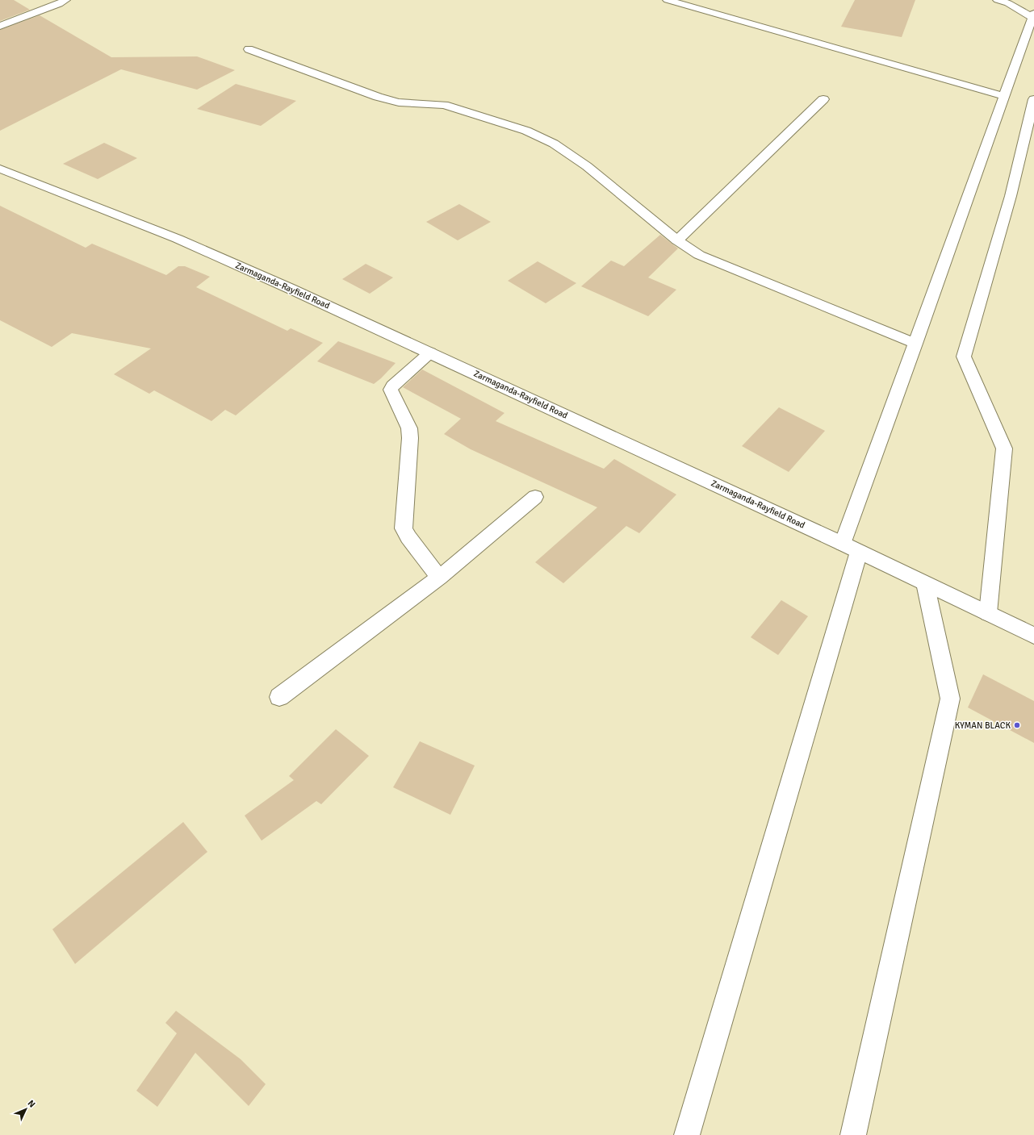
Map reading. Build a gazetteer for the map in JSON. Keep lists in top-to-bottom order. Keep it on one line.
{"streets":{"street":["Zarmaganda-Rayfield Road"]},"places":["KYMAN BLACK"],"north":"top right"}
